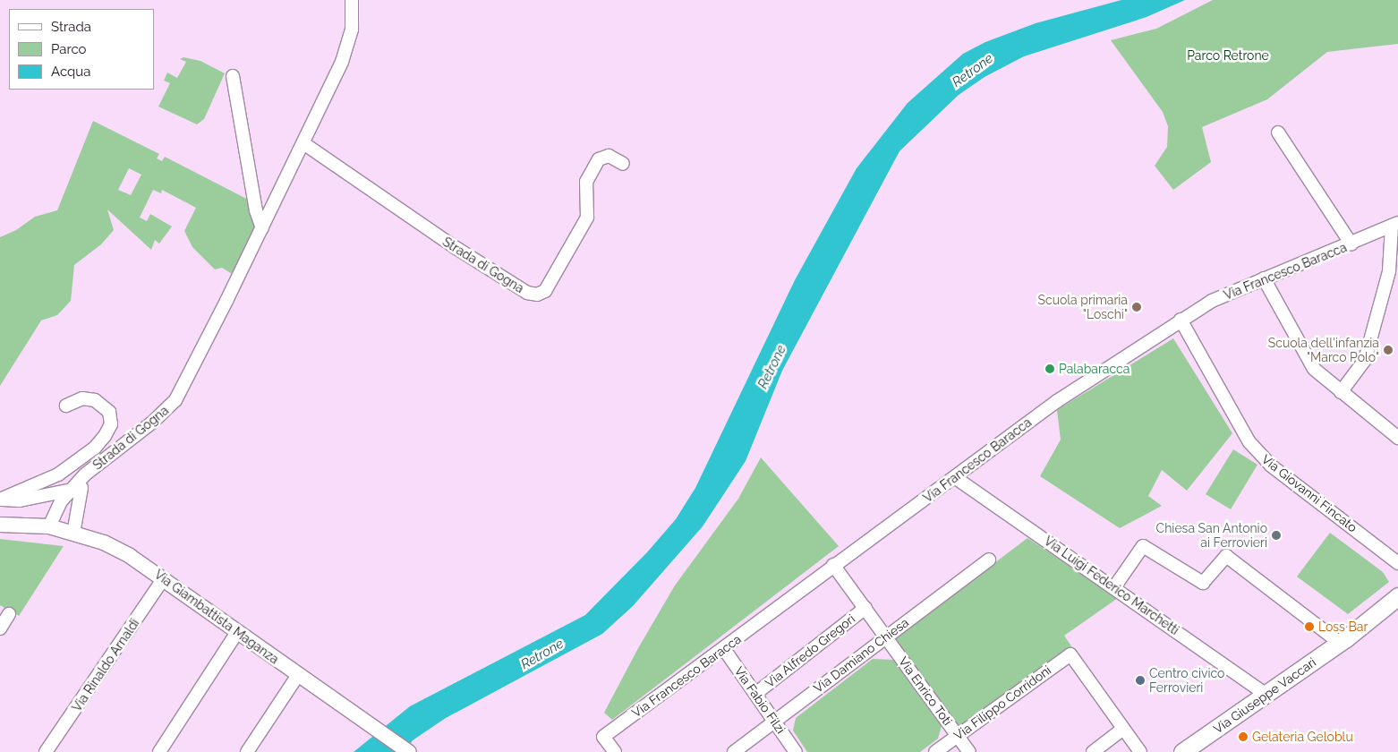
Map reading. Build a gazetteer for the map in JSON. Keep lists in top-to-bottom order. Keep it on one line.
{"streets":{"main road":["Via Giuseppe Vaccari"],"street":["Strada di Gogna","Via Francesco Baracca","Via Giovanni Fincato","Via Luigi Federico Marchetti","Via Giambattista Maganza","Via Alfredo Gregori","Via Damiano Chiesa","Via Rinaldo Arnaldi","Via Enrico Toti","Via Fabio Filzi","Via Filippo Corridoni"]},"crossings":[["Strada di Gogna","Via Giambattista Maganza"],["Via Francesco Baracca","Via Giovanni Fincato"],["Via Francesco Baracca","Via Luigi Federico Marchetti"],["Via Francesco Baracca","Via Enrico Toti"],["Via Francesco Baracca","Via Fabio Filzi"],["Via Luigi Federico Marchetti","Via Giuseppe Vaccari"],["Via Giambattista Maganza","Via Rinaldo Arnaldi"],["Via Alfredo Gregori","Via Enrico Toti"],["Via Alfredo Gregori","Via Fabio Filzi"],["Via Damiano Chiesa","Via Enrico Toti"],["Via Damiano Chiesa","Via Fabio Filzi"],["Via Enrico Toti","Via Filippo Corridoni"]],"water":["Retrone"],"parks":["Parco Retrone"],"places":["Scuola primaria \"Loschi\"","Scuola dell'infanzia \"Marco Polo\"","Palabaracca","Chiesa San Antonio ai Ferrovieri","Loss Bar","Centro civico Ferrovieri","Gelateria Geloblu"],"legend":["Strada","Parco","Acqua"]}
